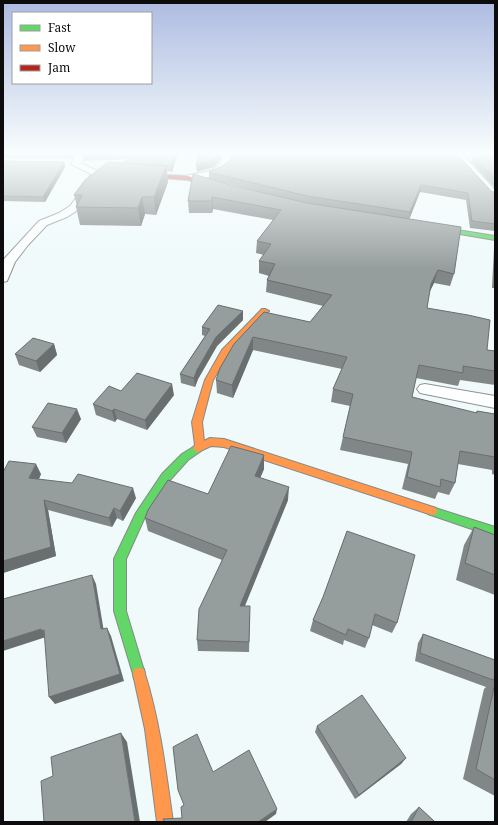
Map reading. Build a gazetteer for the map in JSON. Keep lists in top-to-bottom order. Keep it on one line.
{"legend":["Fast","Slow","Jam"]}
